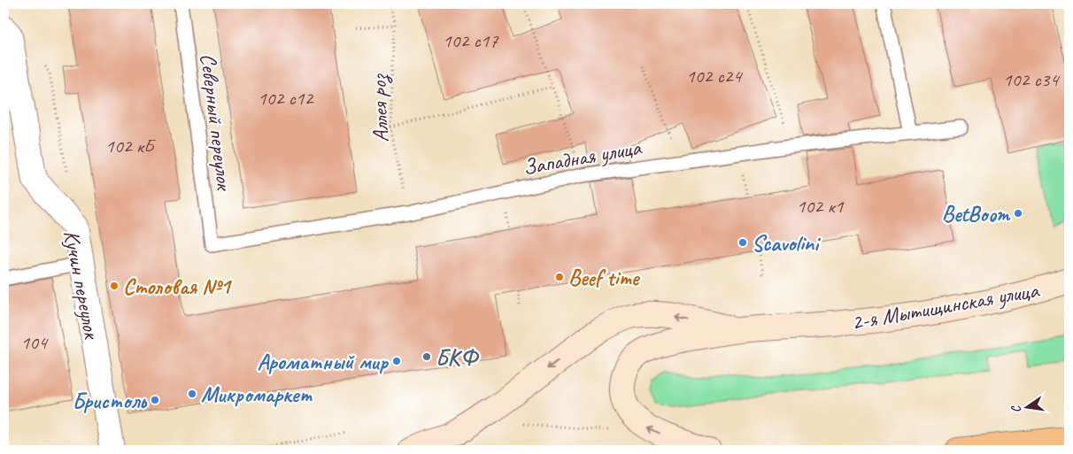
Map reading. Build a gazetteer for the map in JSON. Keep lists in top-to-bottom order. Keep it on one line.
{"streets":{"street":["Кучин переулок","2-я Мытищинская улица"],"lane":["Северный переулок","Западная улица"],"path":["Аллея роз"]},"crossings":[["Аллея роз","Западная улица"],["Северный переулок","Западная улица"]],"places":["BetBoom","Scavolini","Beef time","Столовая №1","БКФ","Ароматный мир","Микромаркет","Бристоль"],"house_numbers":["102 с17","102 с24","102 с34","102 с12","102 кБ","102 к1","104"],"north":"left"}
